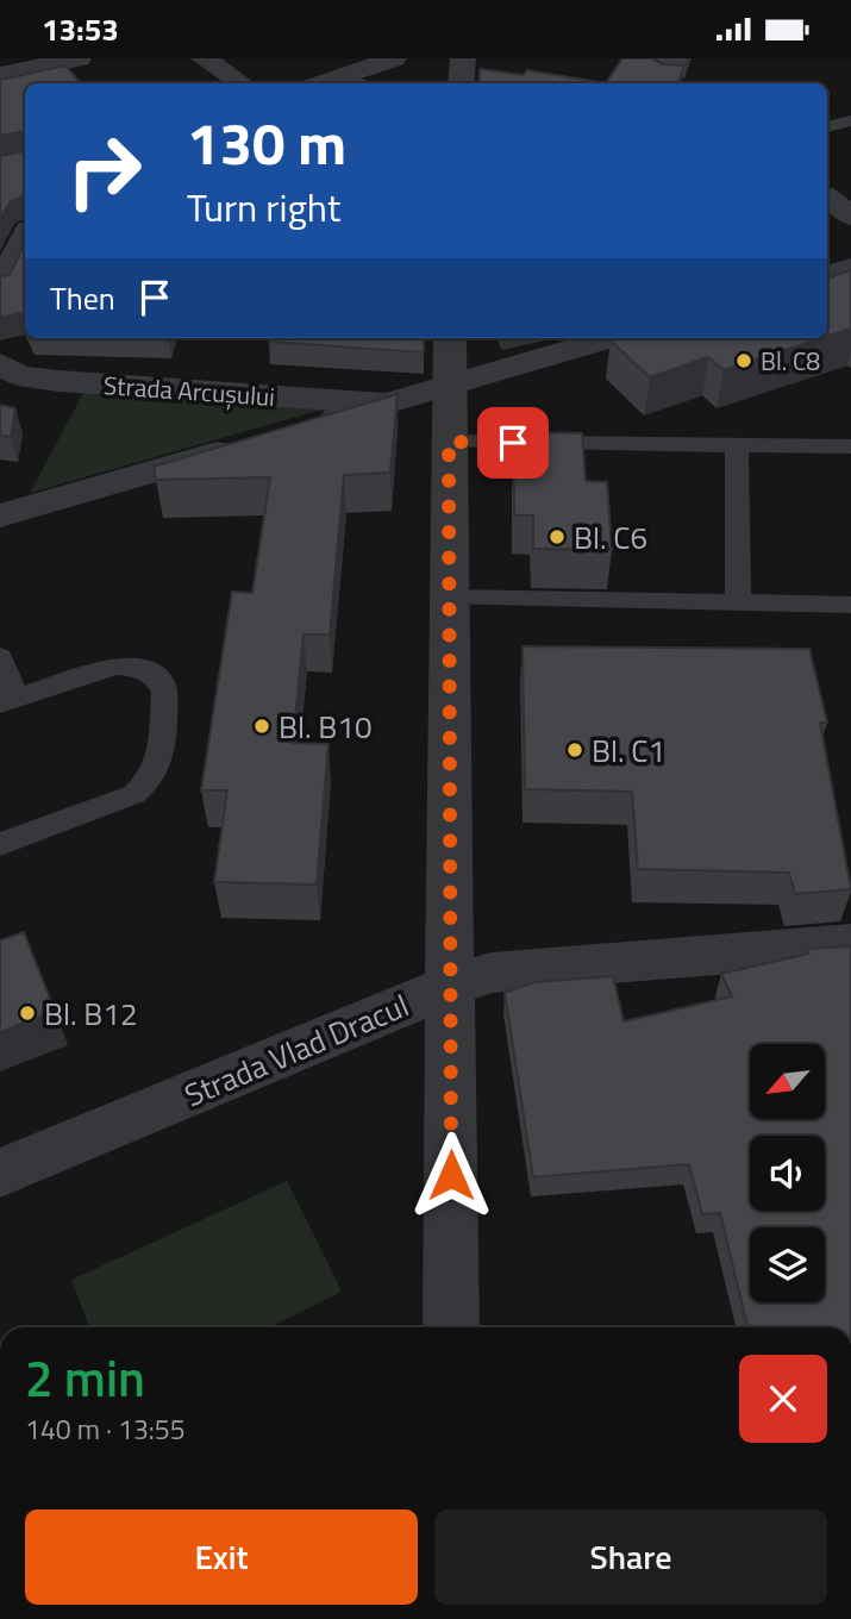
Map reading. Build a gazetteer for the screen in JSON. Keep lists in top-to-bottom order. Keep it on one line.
{"streets":{"street":["Strada Arcușului","Strada Vlad Dracul"]},"places":["Bl. C8","Bl. C6","Bl. B10","Bl. C1","Bl. B12"],"north":"bottom left","page":{"status":"13:53","turn":["130 m","Turn right"],"then":"Then","heading":["2 min","140 m · 13:55"],"buttons":["Exit","Share"]}}
